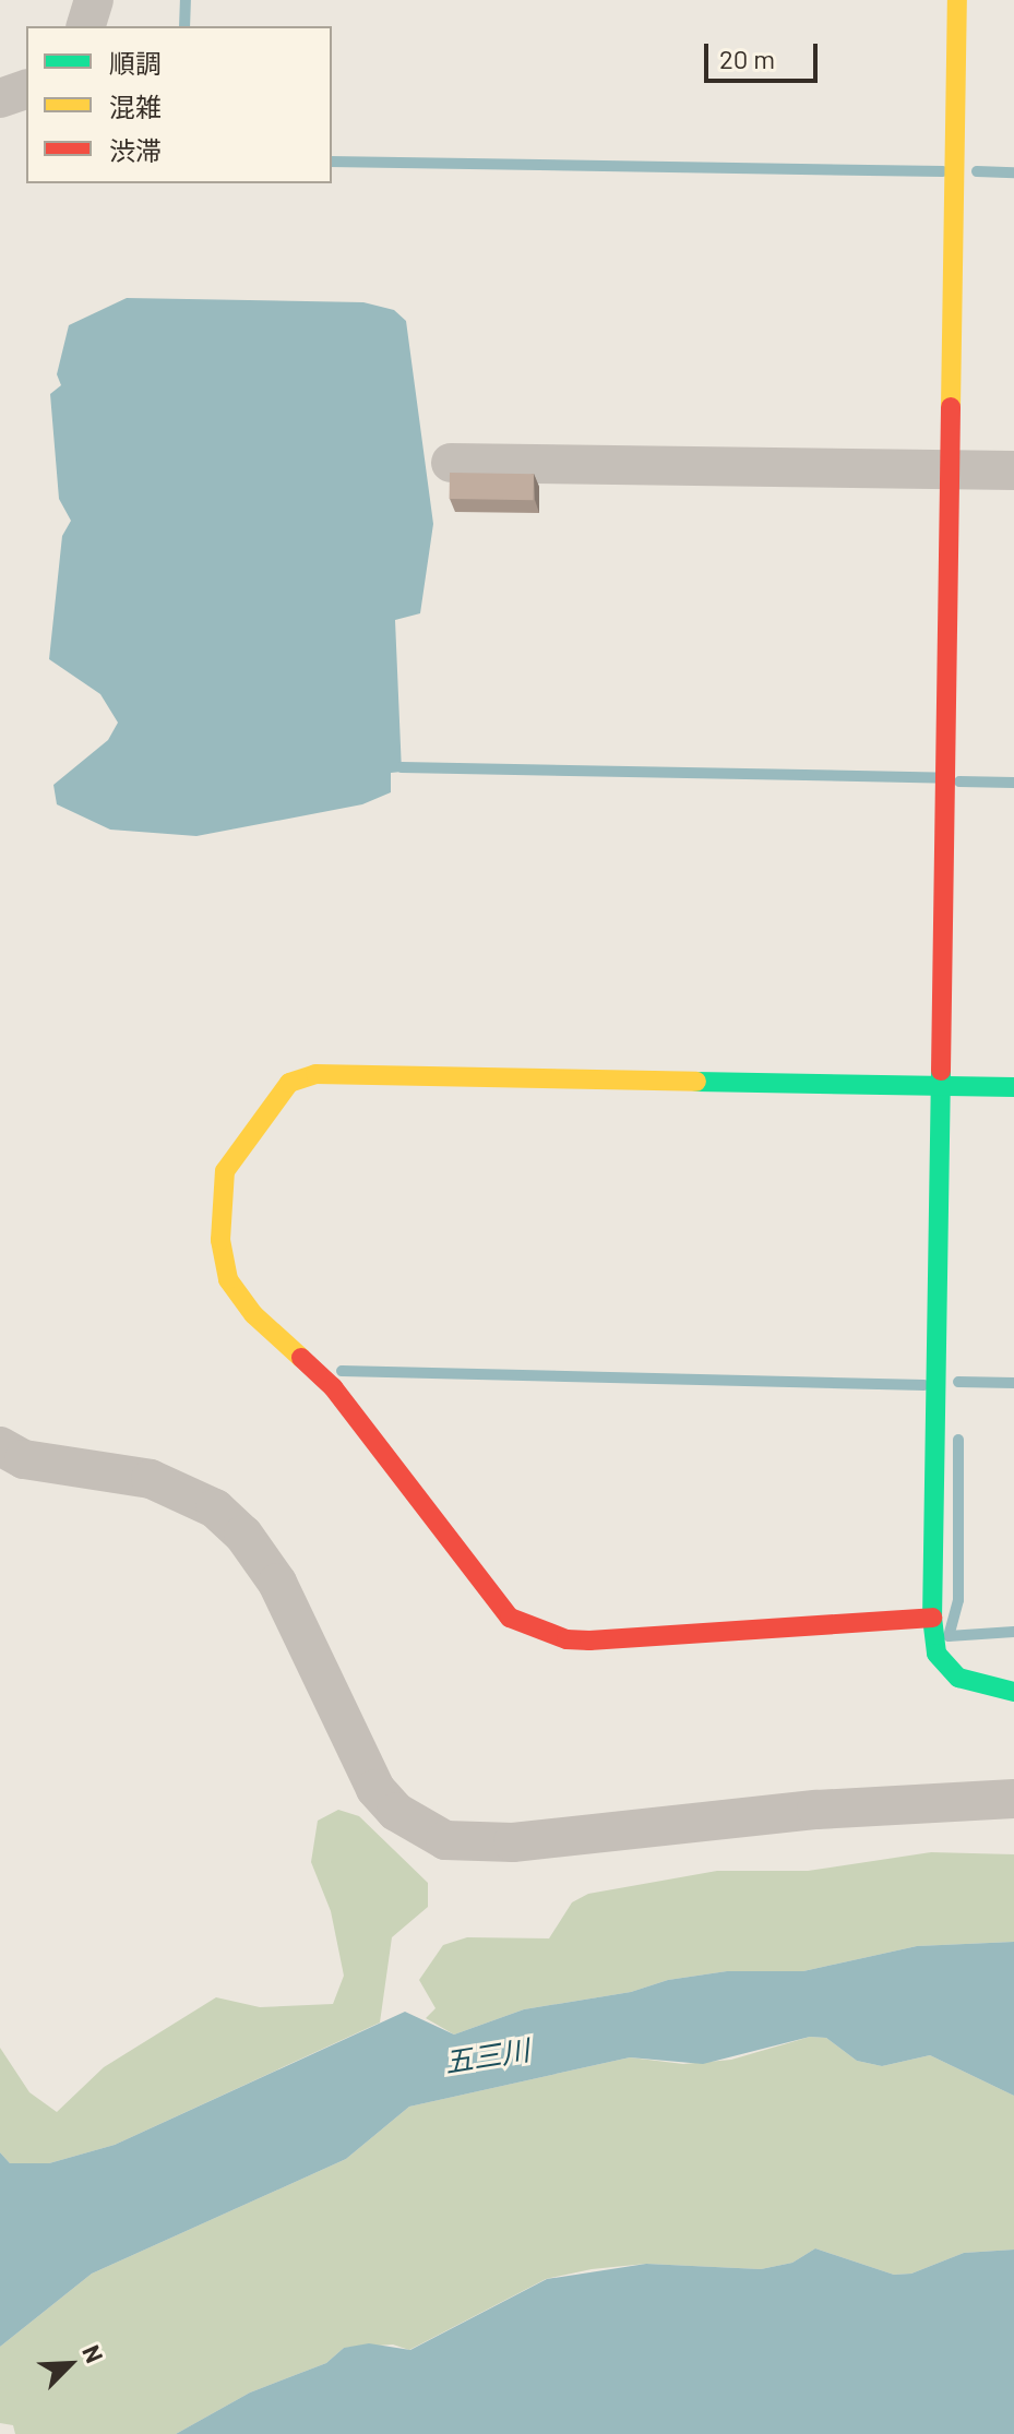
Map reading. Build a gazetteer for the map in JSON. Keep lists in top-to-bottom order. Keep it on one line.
{"water":["五三川"],"legend":["順調","混雑","渋滞"],"scale_bar":"20 m","north":"top right"}
